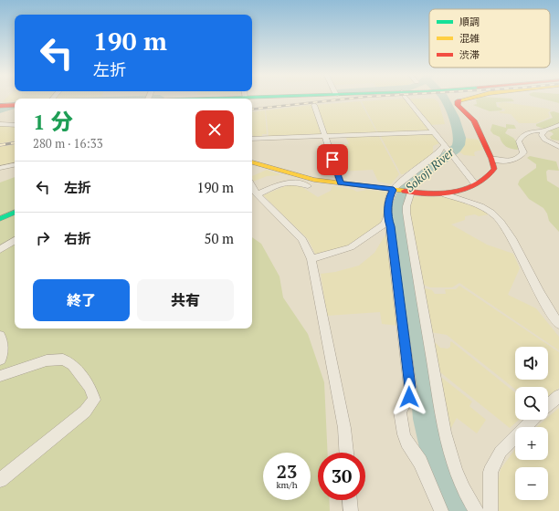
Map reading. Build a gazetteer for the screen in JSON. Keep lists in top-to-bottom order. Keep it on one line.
{"water":["Sokoji River"],"legend":["順調","混雑","渋滞"],"page":{"turn":["190 m","左折"],"heading":["1 分","280 m · 16:33"],"list":[{"name":"左折","value":"190 m"},{"name":"右折","value":"50 m"}],"buttons":["終了","共有"],"map_buttons":["+","−"],"speed":"23 km/h","limit":"30"}}
